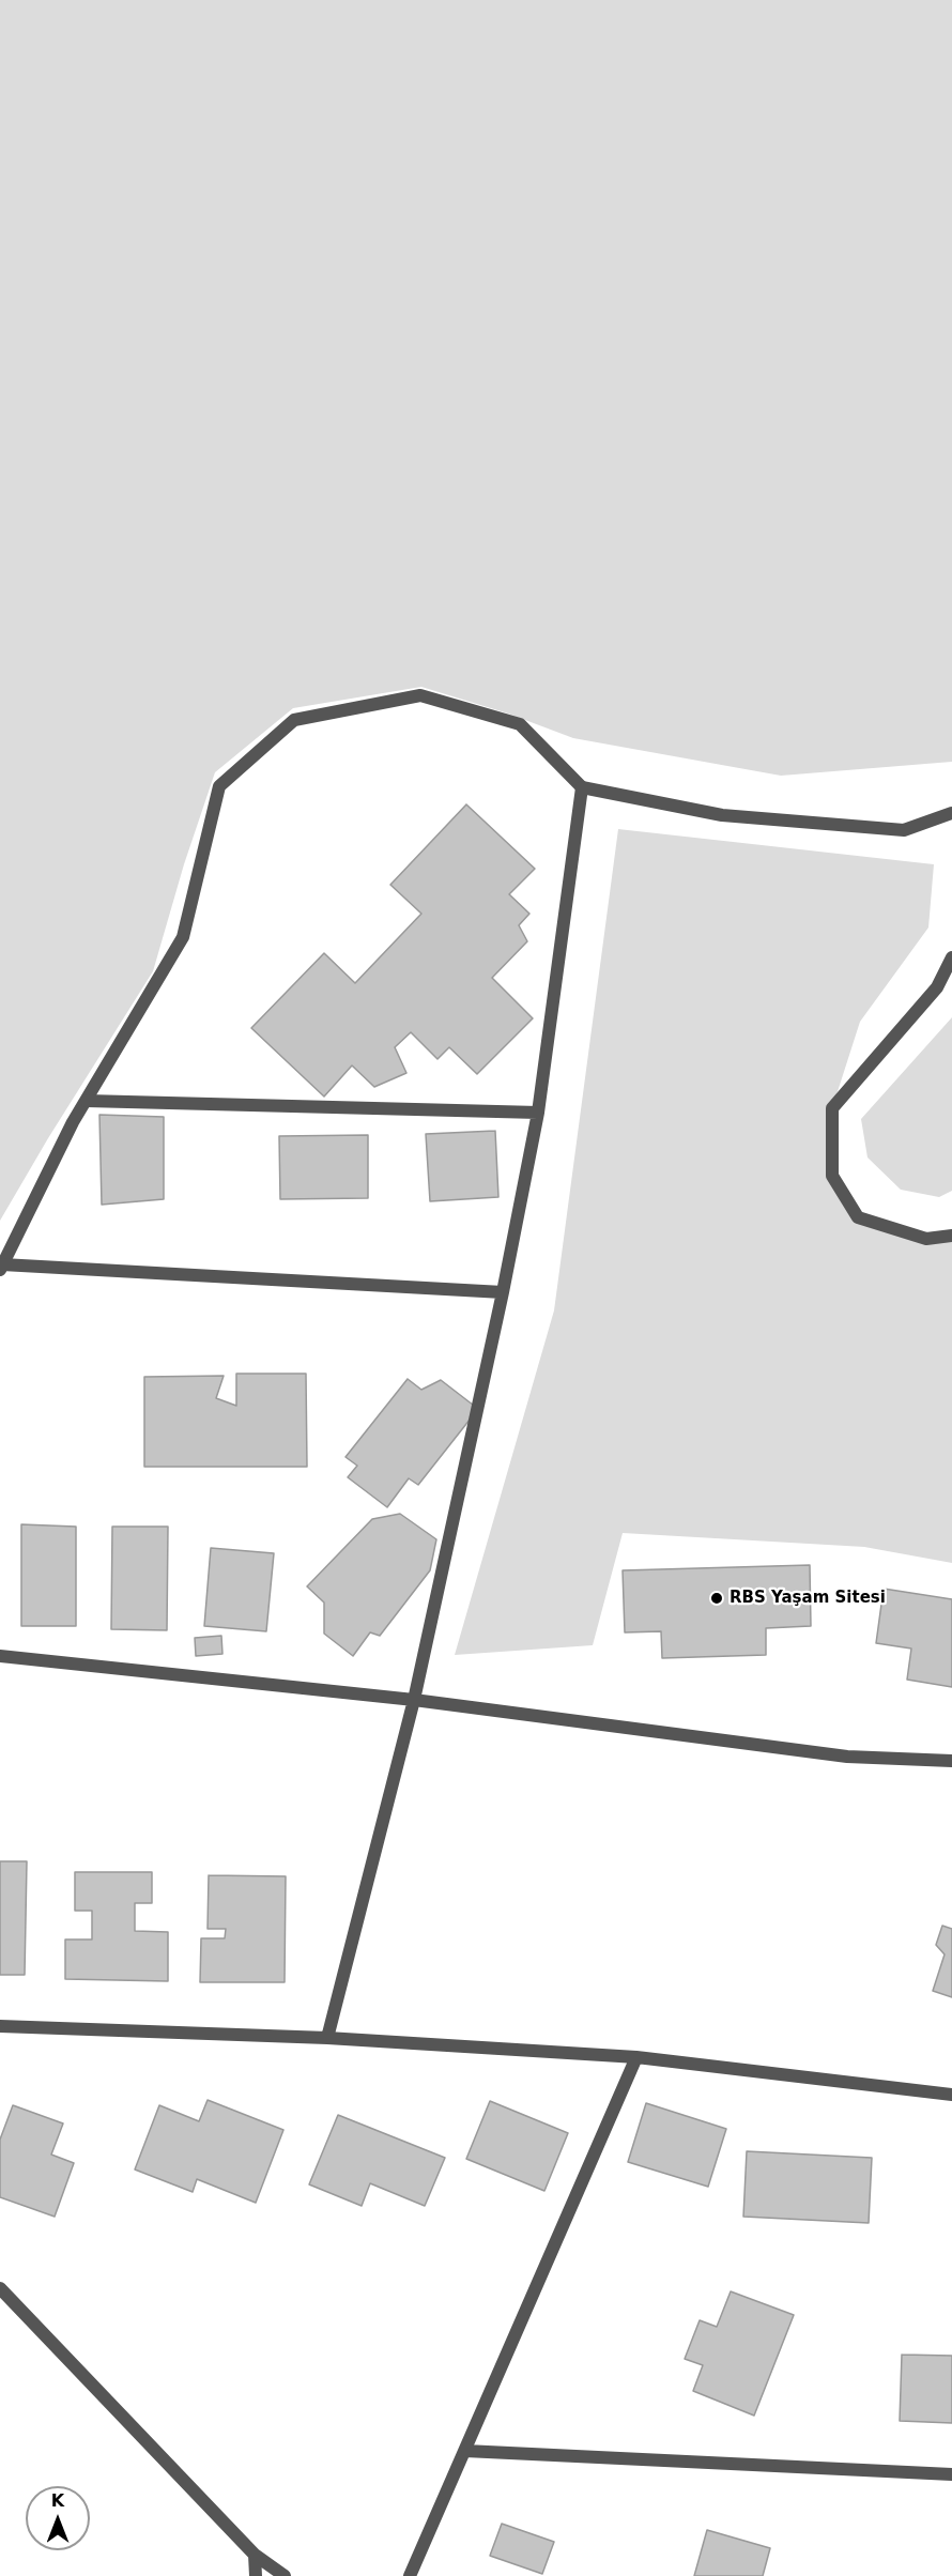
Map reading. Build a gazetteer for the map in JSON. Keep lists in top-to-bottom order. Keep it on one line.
{"places":["RBS Yaşam Sitesi"],"north":"top"}
